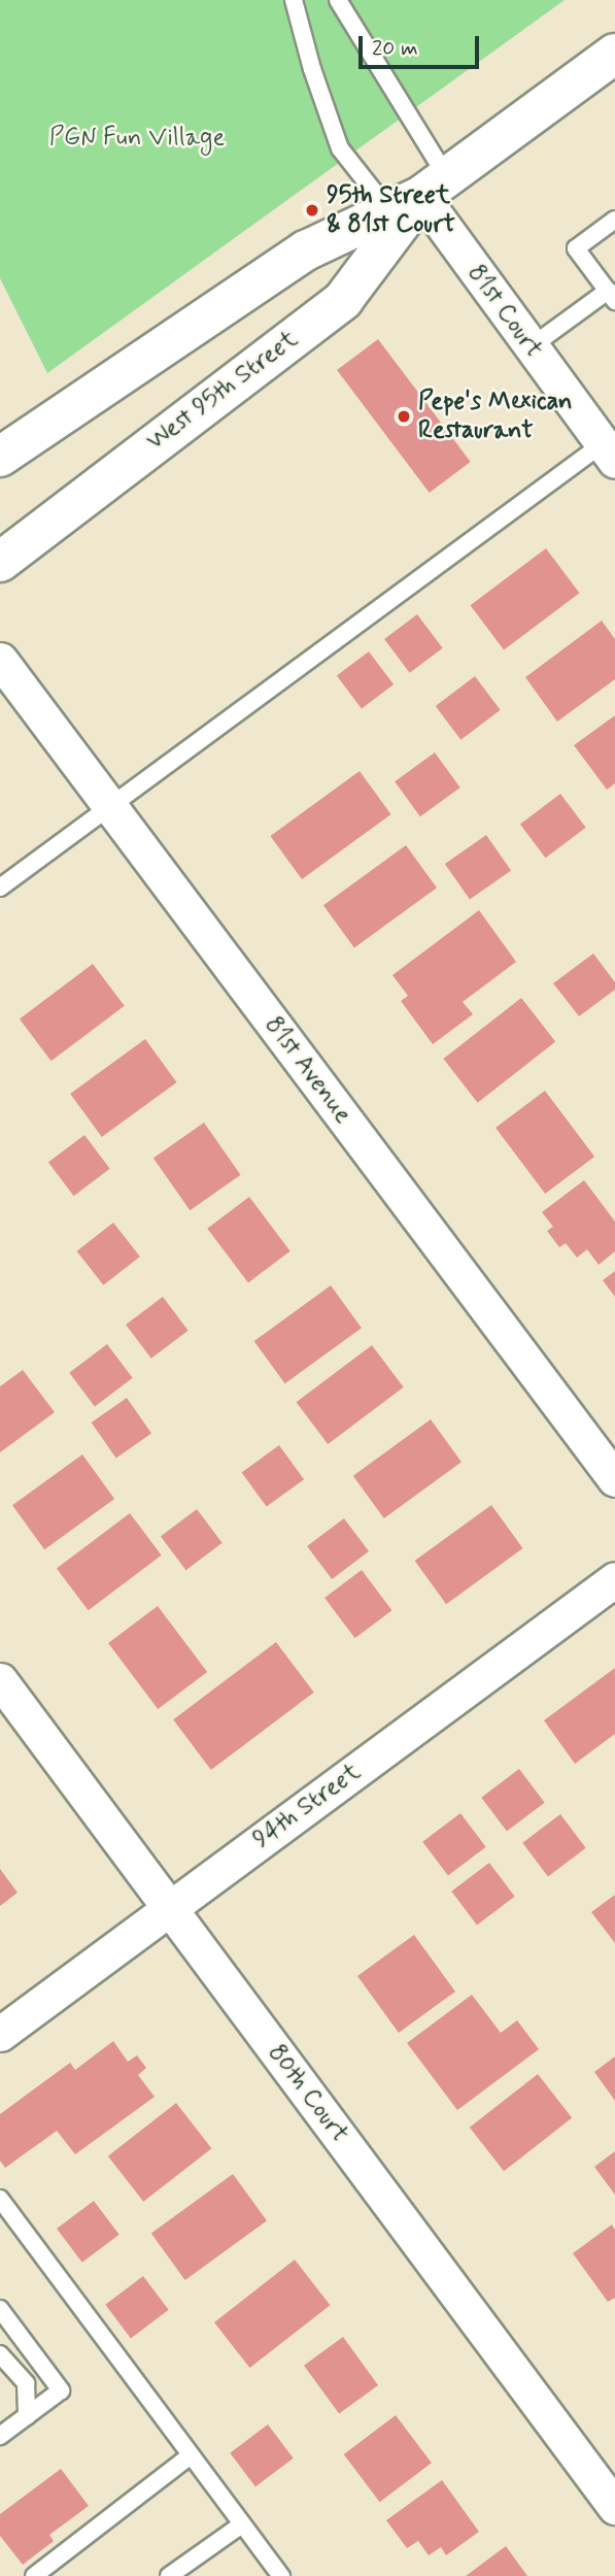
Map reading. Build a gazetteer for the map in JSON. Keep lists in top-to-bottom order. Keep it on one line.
{"streets":{"main road":["West 95th Street"],"street":["81st Court","81st Avenue","94th Street","80th Court"]},"crossings":[["81st Court","West 95th Street"],["94th Street","80th Court"]],"parks":["PGN Fun Village"],"places":["95th Street & 81st Court","Pepe's Mexican Restaurant"],"scale_bar":"20 m"}
